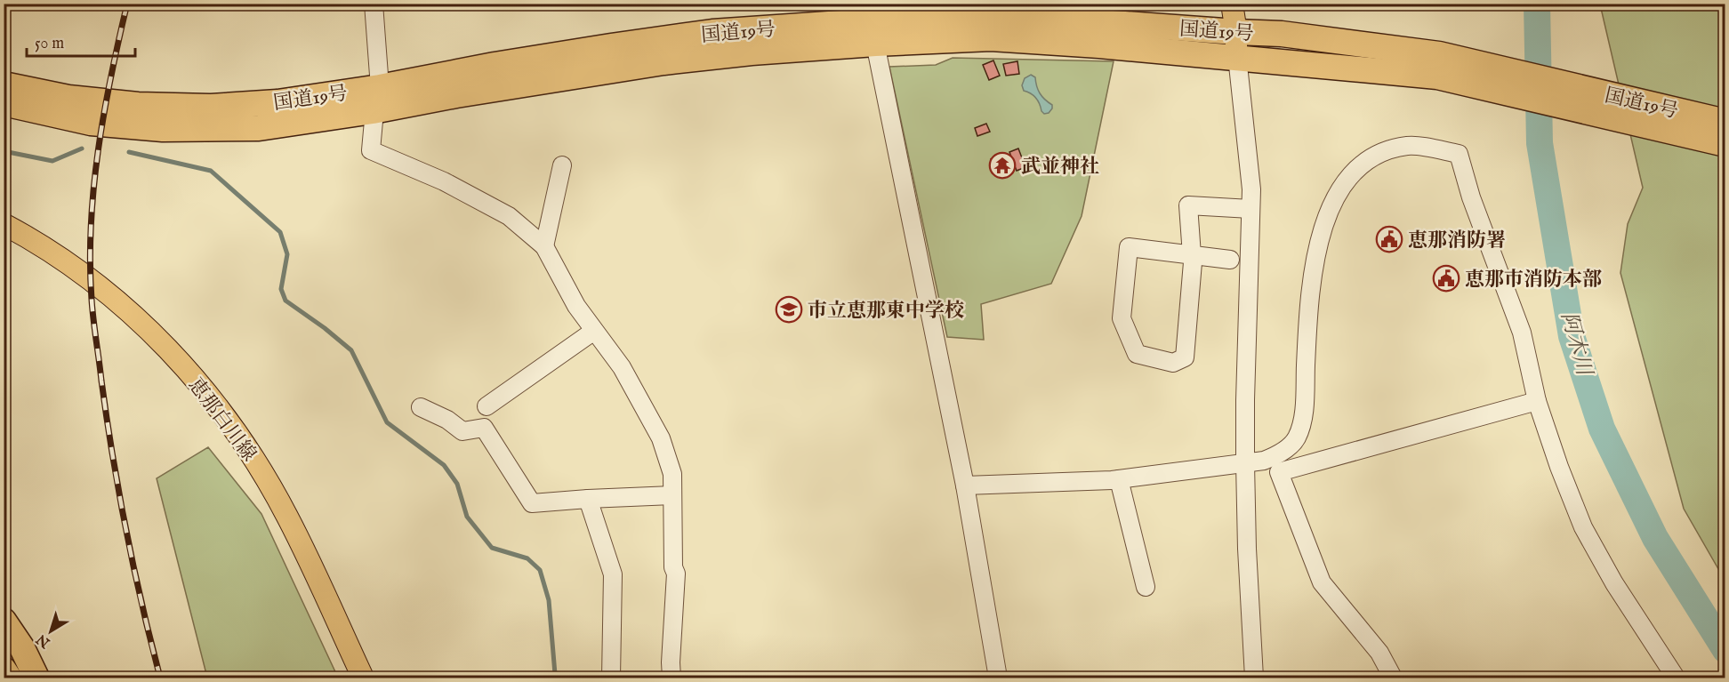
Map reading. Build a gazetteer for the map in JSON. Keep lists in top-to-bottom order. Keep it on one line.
{"streets":{"highway":["国道19号"],"main road":["恵那白川線"]},"water":["阿木川"],"places":{"temple":["武並神社"],"public building":["恵那消防署","恵那市消防本部"],"school or university":["市立恵那東中学校"]},"scale_bar":"50 m","north":"bottom left"}
